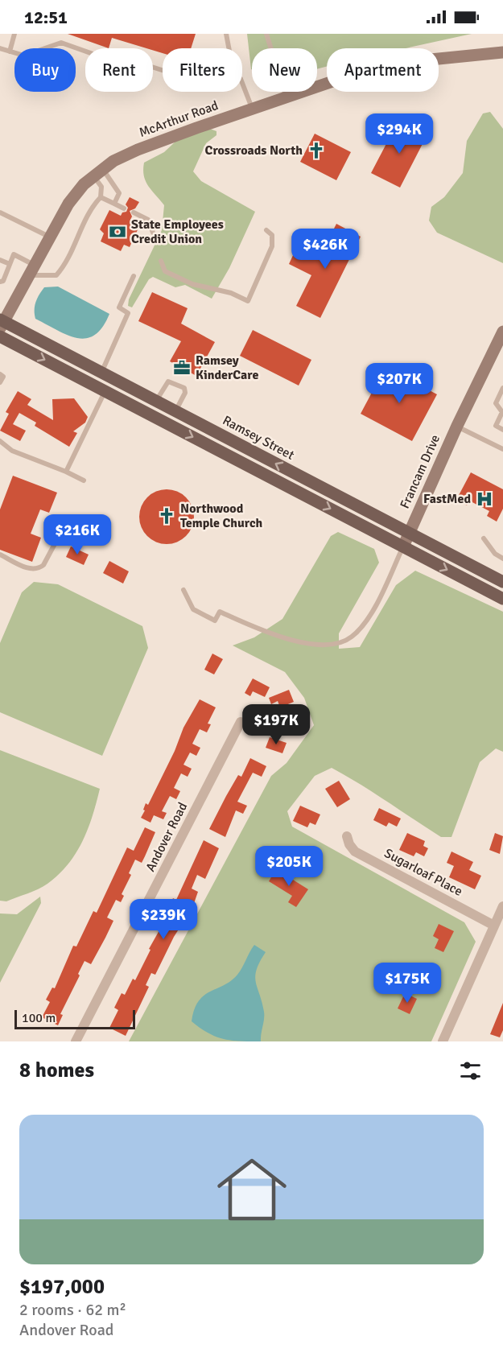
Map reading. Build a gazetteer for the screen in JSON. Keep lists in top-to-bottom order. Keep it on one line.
{"streets":{"main road":["McArthur Road","Ramsey Street","Francam Drive"],"street":["Andover Road","Sugarloaf Place"]},"crossings":[["McArthur Road","Ramsey Street"],["Ramsey Street","Francam Drive"]],"places":{"church":["Crossroads North","Northwood Temple Church"],"bank":["State Employees Credit Union"],"office":["Ramsey KinderCare"],"hospital":["FastMed"]},"scale_bar":"100 m","page":{"status":"12:51","chip":["Buy","Rent","Filters","New","Apartment"],"price":["$294K","$426K","$207K","$216K","$197K","$205K","$239K","$175K"],"scale":"100 m","heading":"8 homes","list":[{"name":"$197,000","note":"2 rooms · 62 m² · Andover Road"}]}}
